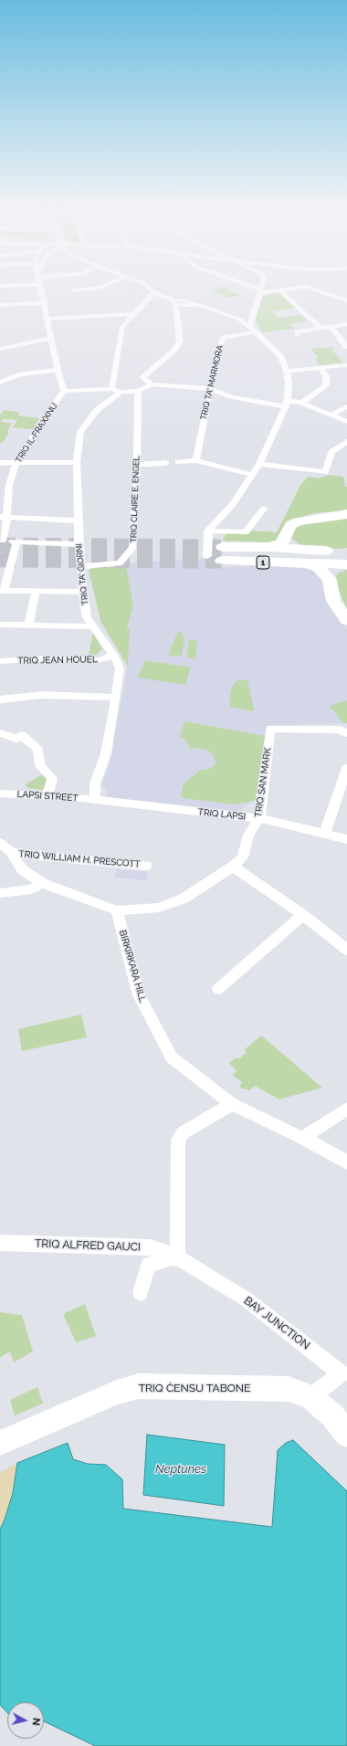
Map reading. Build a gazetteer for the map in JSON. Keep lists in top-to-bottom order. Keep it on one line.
{"streets":{"highway":["1"],"main road":["TRIQ ĊENSU TABONE"],"street":["TRIQ TA' MARMORA","TRIQ IL-FRAXXNU","TRIQ CLAIRE E. ENGEL","TRIQ TA' ĠIORNI","TRIQ JEAN HOUEL","TRIQ SAN MARK","LAPSI STREET","TRIQ LAPSI","TRIQ WILLIAM H. PRESCOTT","BIRKIRKARA HILL","TRIQ ALFRED GAUCI","BAY JUNCTION"]},"crossings":[["TRIQ CLAIRE E. ENGEL","TRIQ TA' ĠIORNI"],["TRIQ TA' ĠIORNI","TRIQ JEAN HOUEL"],["TRIQ TA' ĠIORNI","LAPSI STREET"],["TRIQ TA' ĠIORNI","TRIQ LAPSI"],["TRIQ SAN MARK","TRIQ LAPSI"],["TRIQ SAN MARK","BIRKIRKARA HILL"],["LAPSI STREET","TRIQ LAPSI"],["TRIQ ALFRED GAUCI","BAY JUNCTION"],["BAY JUNCTION","TRIQ ĊENSU TABONE"]],"water":["Neptunes"],"north":"right"}
